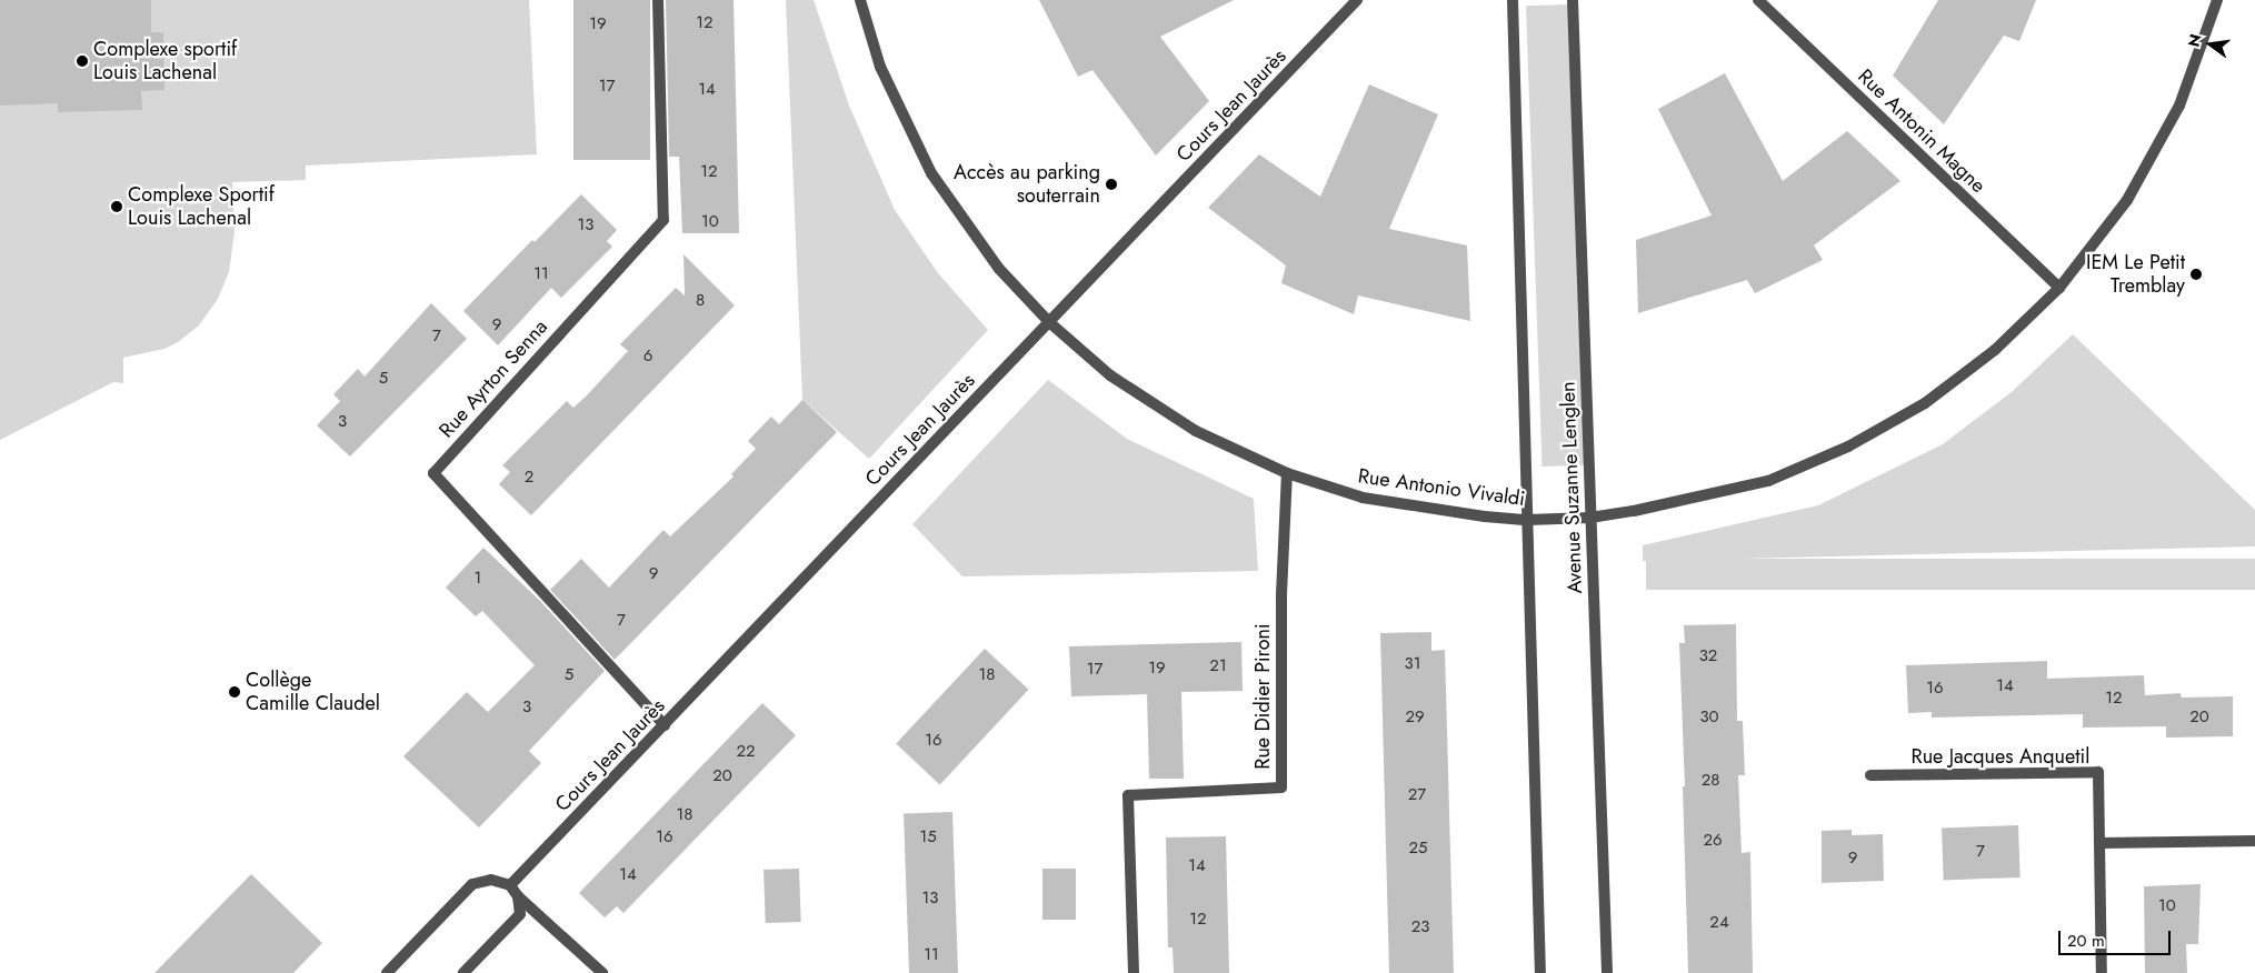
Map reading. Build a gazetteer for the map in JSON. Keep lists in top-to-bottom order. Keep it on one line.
{"streets":{"street":["Cours Jean Jaurès","Rue Antonin Magne","Rue Ayrton Senna","Rue Antonio Vivaldi","Avenue Suzanne Lenglen","Rue Didier Pironi","Rue Jacques Anquetil"]},"crossings":[["Cours Jean Jaurès","Rue Ayrton Senna"],["Cours Jean Jaurès","Rue Antonio Vivaldi"],["Rue Antonin Magne","Rue Antonio Vivaldi"],["Rue Antonio Vivaldi","Avenue Suzanne Lenglen"],["Rue Antonio Vivaldi","Rue Didier Pironi"]],"places":["Complexe sportif Louis Lachenal","Accès au parking souterrain","Complexe Sportif Louis Lachenal","IEM Le Petit Tremblay","Collège Camille Claudel"],"house_numbers":["12","19","17","14","12","10","13","11","8","9","7","6","5","3","2","9","1","7","32","31","21","19","17","5","18","14","16","12","3","29","30","20","16","22","20","28","27","18","16","15","26","25","7","9","14","14","13","10","12","24","23","11"],"scale_bar":"20 m","north":"left"}
